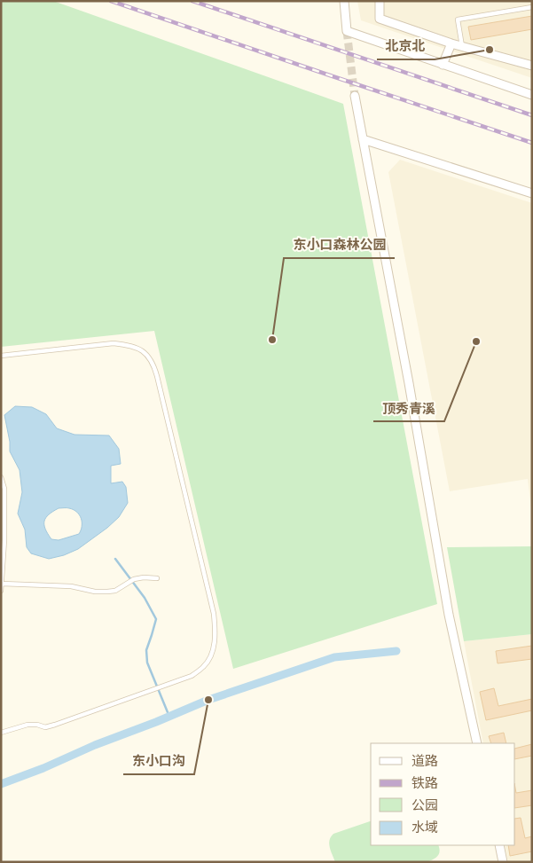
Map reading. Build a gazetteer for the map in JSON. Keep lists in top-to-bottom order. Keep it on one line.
{"places":["北京北","东小口森林公园","顶秀青溪","东小口沟"],"legend":["道路","铁路","公园","水域"]}
